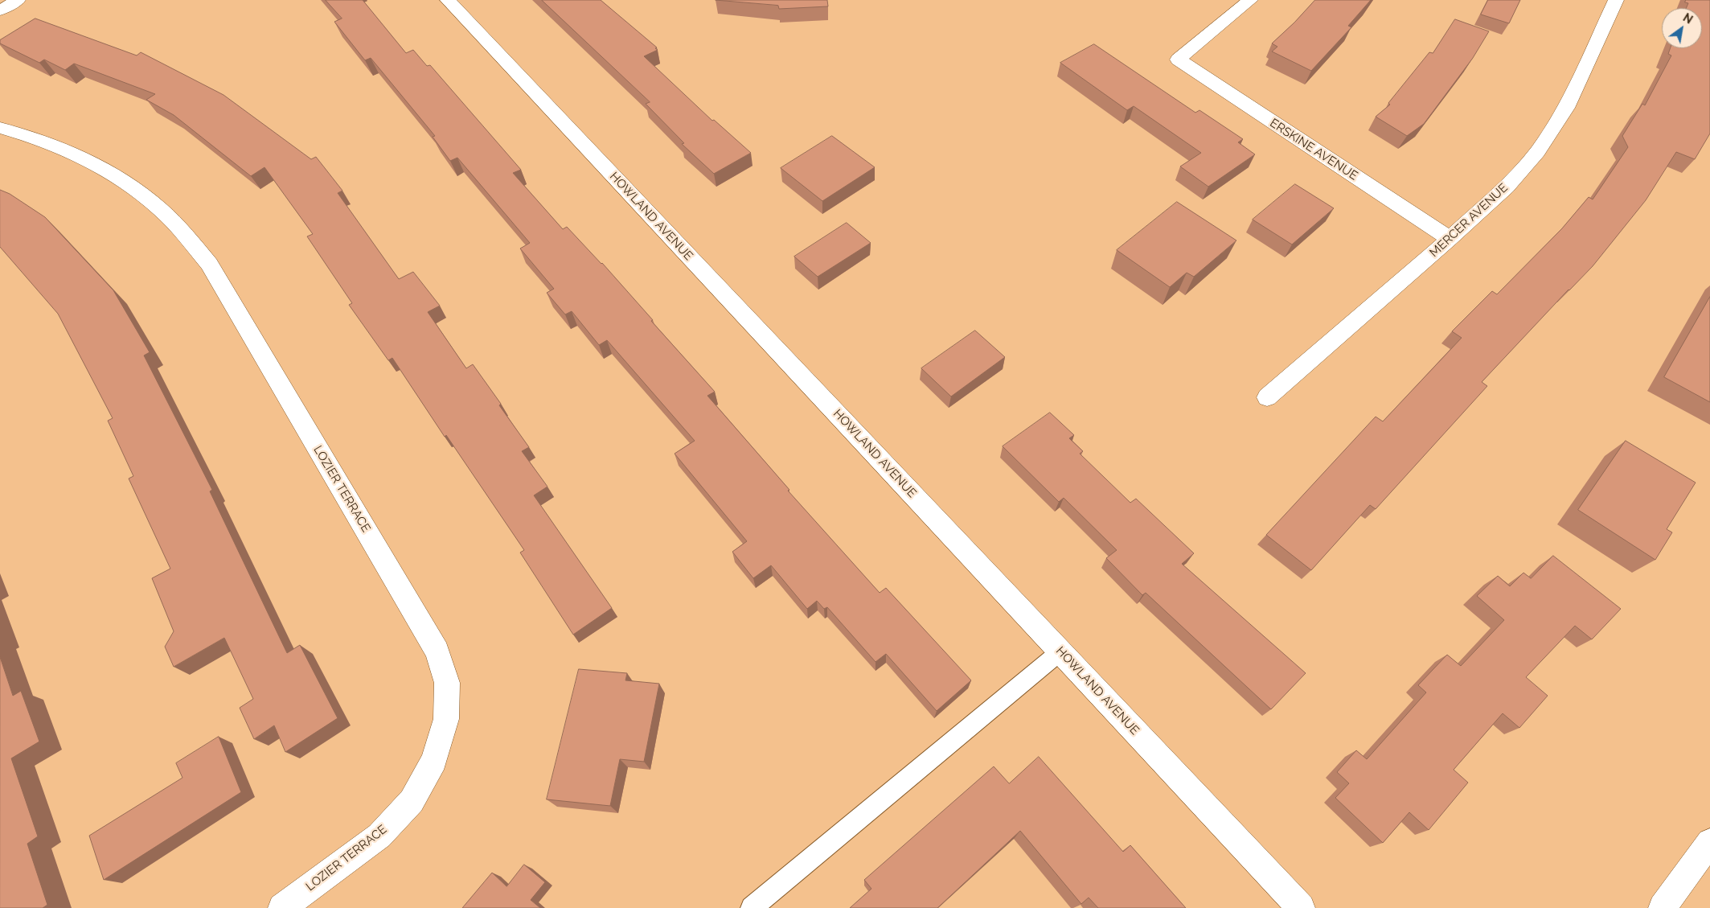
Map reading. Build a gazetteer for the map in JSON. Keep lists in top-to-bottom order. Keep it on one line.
{"streets":{"street":["ERSKINE AVENUE","HOWLAND AVENUE","MERCER AVENUE","LOZIER TERRACE"]},"crossings":[["ERSKINE AVENUE","MERCER AVENUE"]],"north":"top right"}
